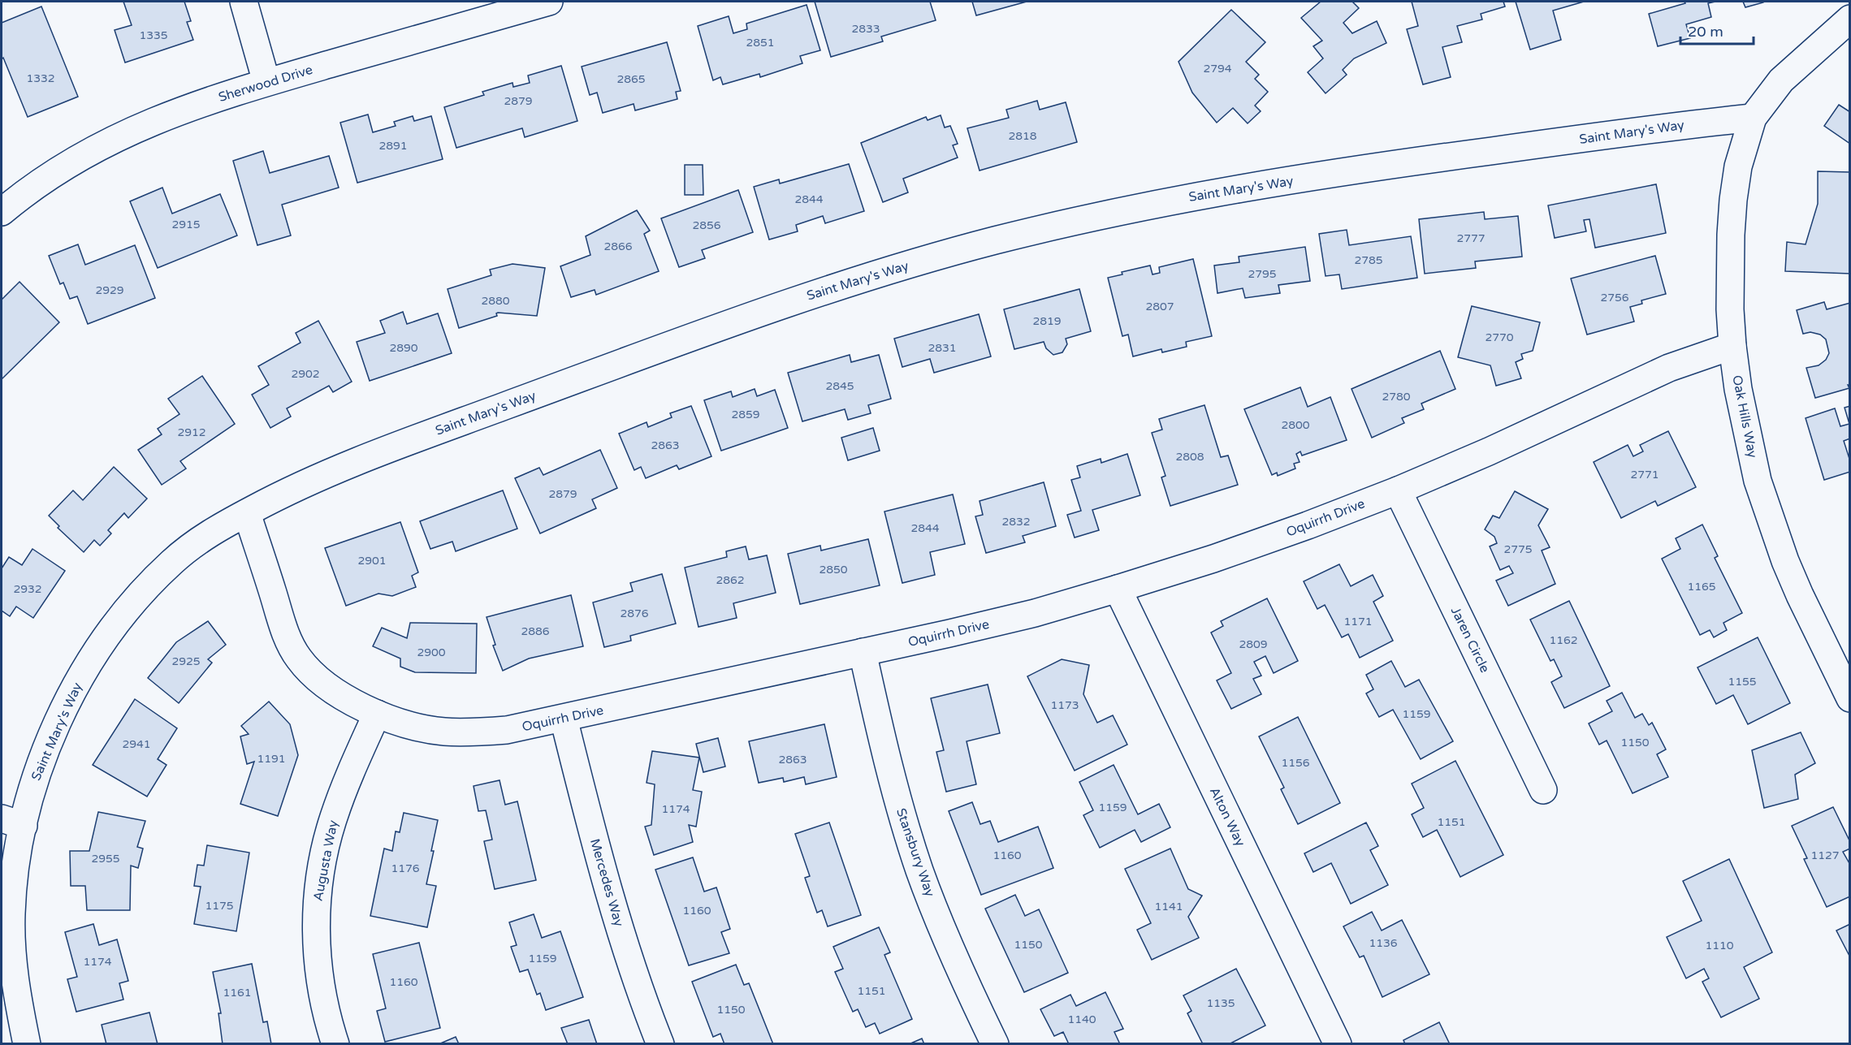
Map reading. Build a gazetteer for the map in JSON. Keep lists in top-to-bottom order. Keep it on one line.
{"streets":{"street":["Sherwood Drive","Saint Mary's Way","Oak Hills Way","Oquirrh Drive","Jaren Circle","Alton Way","Stansbury Way","Augusta Way","Mercedes Way"]},"crossings":[["Saint Mary's Way","Oak Hills Way"],["Saint Mary's Way","Oquirrh Drive"],["Oak Hills Way","Oquirrh Drive"],["Oquirrh Drive","Jaren Circle"],["Oquirrh Drive","Alton Way"],["Oquirrh Drive","Stansbury Way"],["Oquirrh Drive","Augusta Way"],["Oquirrh Drive","Mercedes Way"]],"house_numbers":["2833","1335","2851","2794","1332","2865","2879","2818","2891","2844","2915","2856","2777","2866","2785","2795","2929","2756","2880","2807","2819","2770","2890","2831","2902","2845","2780","2859","2800","2912","2863","2808","2771","2879","2832","2844","2775","2901","2850","2862","1165","2932","2876","1171","2886","1162","2809","2900","2925","1155","1173","1159","1150","2941","1191","2863","1156","1159","1174","1151","1160","1127","2955","1176","1175","1141","1160","1136","1150","1110","1159","1174","1160","1151","1161","1135","1150","1140"],"scale_bar":"20 m"}
